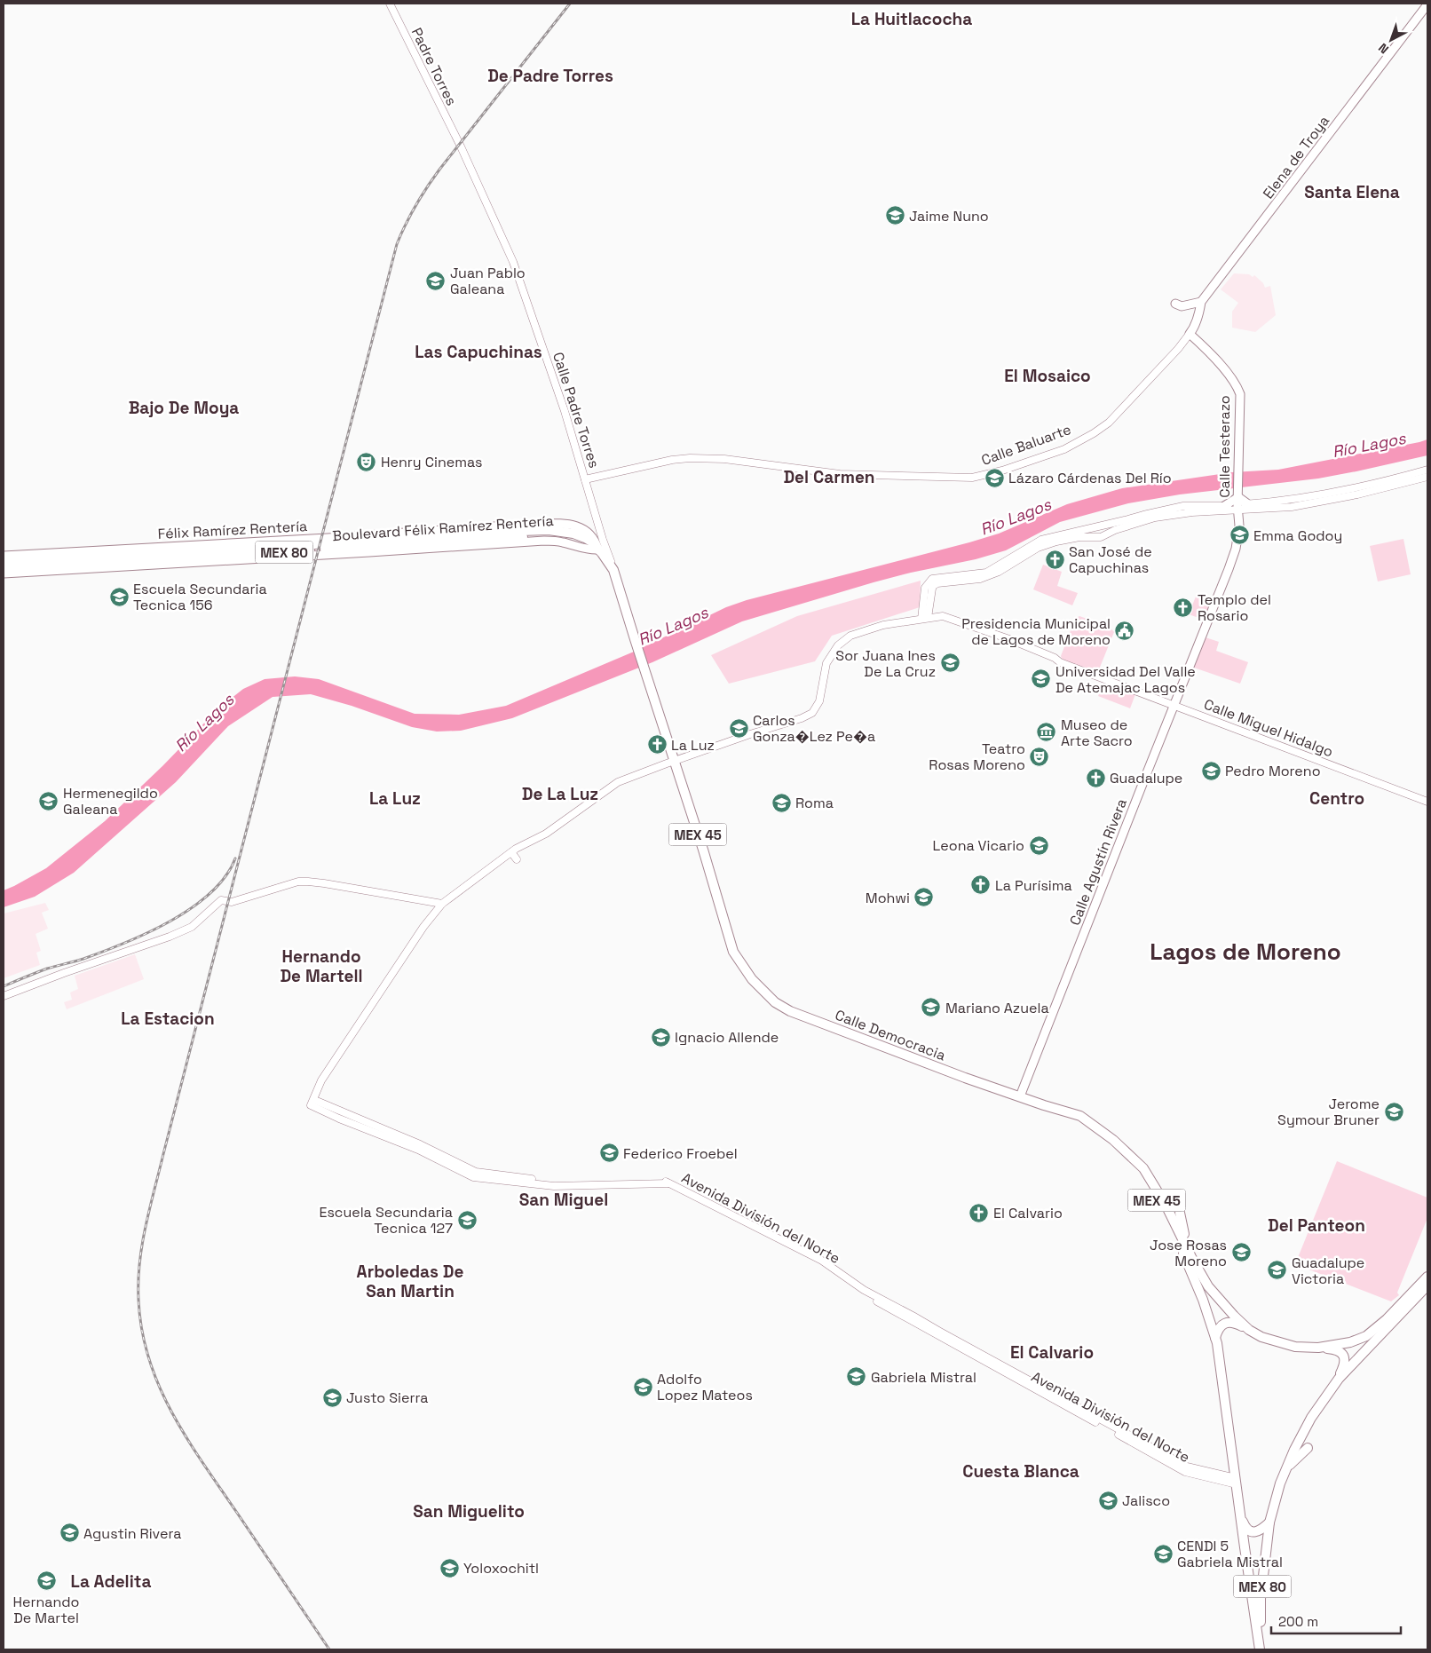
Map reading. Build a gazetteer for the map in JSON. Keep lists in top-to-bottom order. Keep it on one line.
{"streets":{"highway":["Boulevard Félix Ramírez Rentería","MEX 80","MEX 45","Calle Democracia"],"main road":["Elena de Troya","Calle Testerazo","Félix Ramírez Rentería","Calle Agustín Rivera"],"street":["Padre Torres","Calle Padre Torres","Calle Baluarte","Calle Miguel Hidalgo","Avenida División del Norte"]},"crossings":[["Padre Torres","Calle Padre Torres"],["Elena de Troya","Calle Baluarte"],["Elena de Troya","Calle Testerazo"],["Calle Padre Torres","Calle Baluarte"],["Calle Padre Torres","Boulevard Félix Ramírez Rentería"],["Calle Padre Torres","Félix Ramírez Rentería"],["Calle Padre Torres","MEX 45"],["Calle Baluarte","Calle Testerazo"],["Calle Testerazo","Calle Agustín Rivera"],["Boulevard Félix Ramírez Rentería","Félix Ramírez Rentería"],["Boulevard Félix Ramírez Rentería","MEX 45"],["Félix Ramírez Rentería","MEX 45"],["MEX 80","MEX 45"],["Calle Miguel Hidalgo","MEX 45"],["Calle Miguel Hidalgo","Calle Agustín Rivera"],["Calle Miguel Hidalgo","Calle Democracia"],["MEX 45","Calle Democracia"],["MEX 45","Avenida División del Norte"],["Calle Agustín Rivera","Calle Democracia"]],"districts":["La Huitlacocha","De Padre Torres","Santa Elena","Las Capuchinas","El Mosaico","Bajo De Moya","Del Carmen","De La Luz","La Luz","Centro","Lagos de Moreno","Hernando De Martell","La Estacion","San Miguel","Del Panteon","Arboledas De San Martin","El Calvario","Cuesta Blanca","San Miguelito","La Adelita"],"water":["Río Lagos"],"places":{"school or university":["Jaime Nuno","Juan Pablo Galeana","Lázaro Cárdenas Del Río","Emma Godoy","Escuela Secundaria Tecnica 156","Sor Juana Ines De La Cruz","Universidad Del Valle De Atemajac Lagos","Carlos Gonza�Lez Pe�a","Pedro Moreno","Hermenegildo Galeana","Roma","Leona Vicario","Mohwi","Mariano Azuela","Ignacio Allende","Jerome Symour Bruner","Federico Froebel","Escuela Secundaria Tecnica 127","Jose Rosas Moreno","Guadalupe Victoria","Gabriela Mistral","Adolfo Lopez Mateos","Justo Sierra","Jalisco","Agustin Rivera","CENDI 5 Gabriela Mistral","Yoloxochitl","Hernando De Martel"],"theatre":["Henry Cinemas","Teatro Rosas Moreno"],"church":["San José de Capuchinas","Templo del Rosario","La Luz","Guadalupe","La Purísima","El Calvario"],"public building":["Presidencia Municipal de Lagos de Moreno"],"museum":["Museo de Arte Sacro"]},"scale_bar":"200 m","north":"bottom left"}
